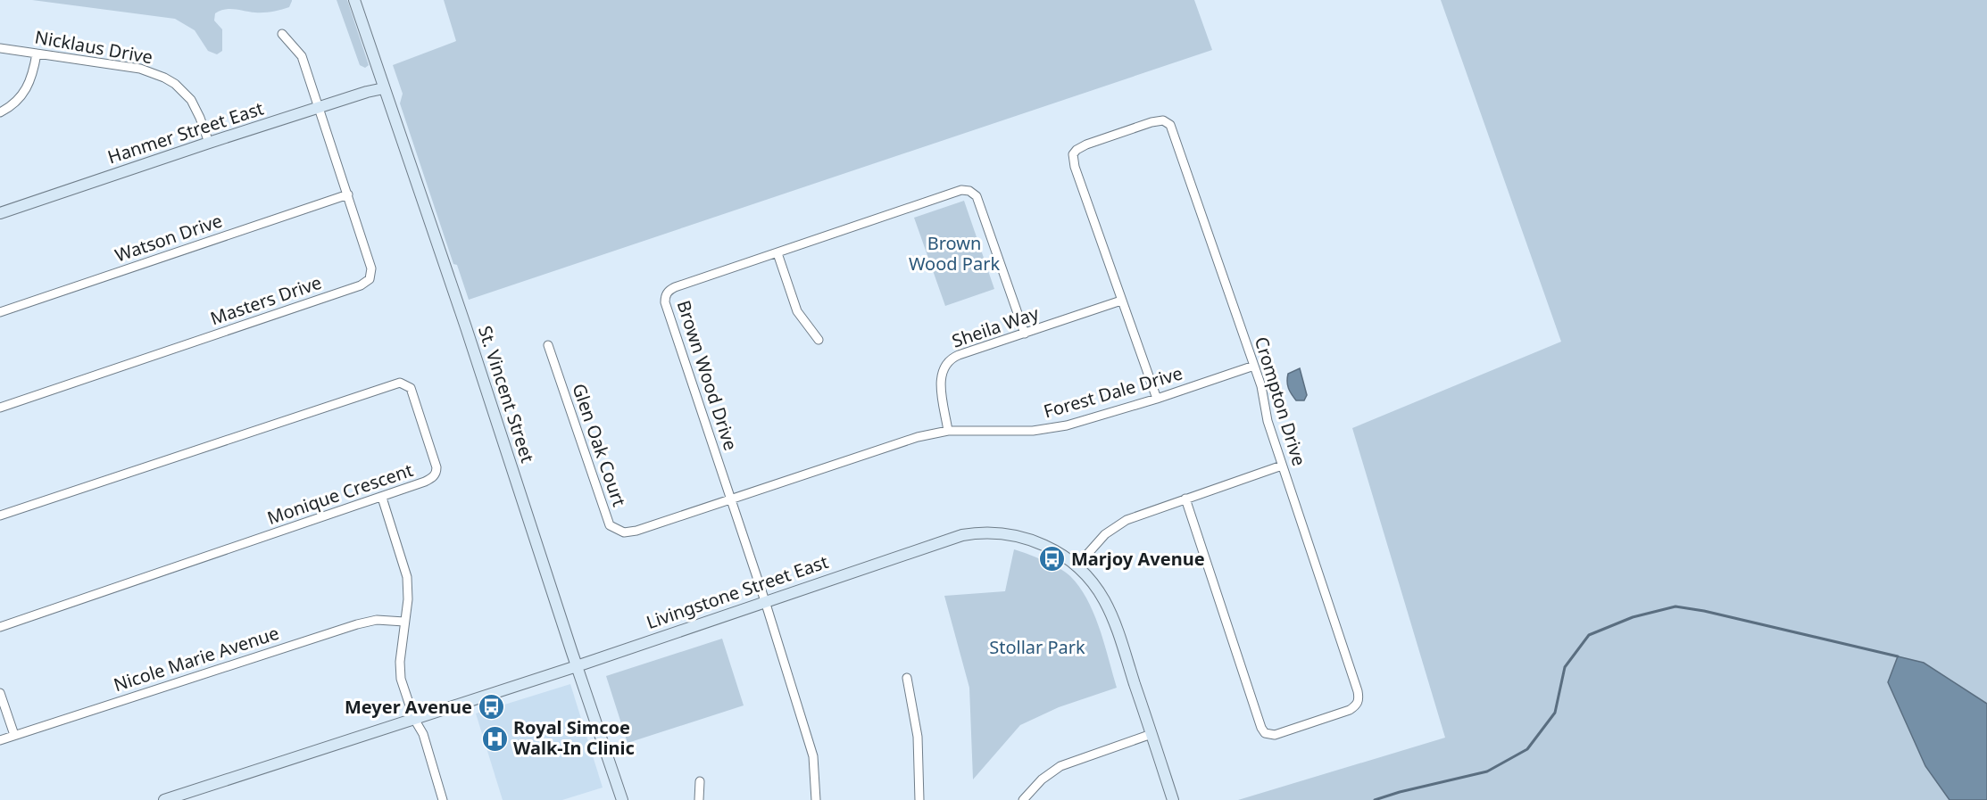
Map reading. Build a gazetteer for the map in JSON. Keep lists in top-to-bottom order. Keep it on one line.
{"streets":{"street":["Nicklaus Drive","Hanmer Street East","Watson Drive","Masters Drive","Sheila Way","Brown Wood Drive","Forest Dale Drive","St. Vincent Street","Crompton Drive","Glen Oak Court","Monique Crescent","Livingstone Street East","Nicole Marie Avenue"]},"crossings":[["Nicklaus Drive","Hanmer Street East"],["Hanmer Street East","Masters Drive"],["Hanmer Street East","St. Vincent Street"],["Watson Drive","Masters Drive"],["Sheila Way","Brown Wood Drive"],["Sheila Way","Forest Dale Drive"],["Sheila Way","Crompton Drive"],["Brown Wood Drive","Forest Dale Drive"],["Brown Wood Drive","Glen Oak Court"],["Brown Wood Drive","Livingstone Street East"],["Forest Dale Drive","Crompton Drive"],["Forest Dale Drive","Glen Oak Court"],["St. Vincent Street","Livingstone Street East"]],"parks":["Brown Wood Park","Stollar Park"],"places":{"bus stop":["Marjoy Avenue","Meyer Avenue"],"hospital":["Royal Simcoe Walk-In Clinic"]}}
